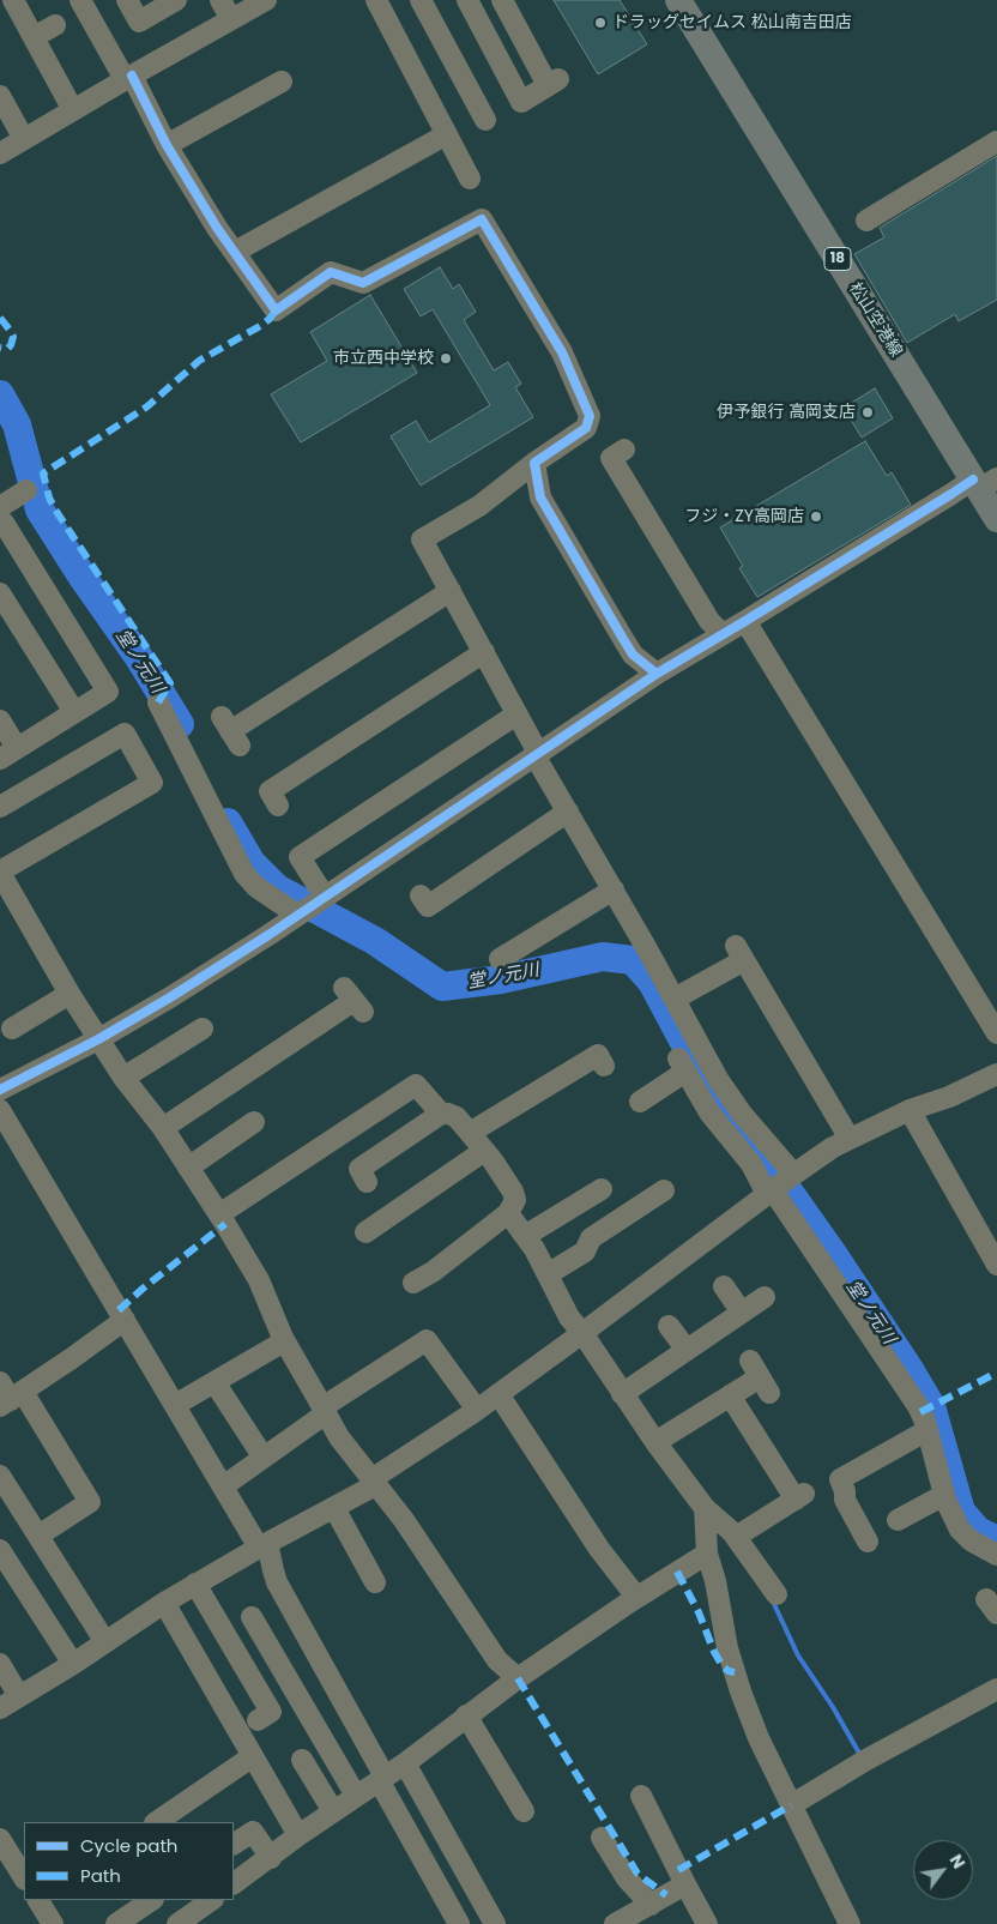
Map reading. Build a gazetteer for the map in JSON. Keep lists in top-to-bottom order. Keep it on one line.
{"streets":{"main road":["18","松山空港線"]},"water":["堂ノ元川"],"places":["ドラッグセイムス 松山南吉田店","市立西中学校","伊予銀行 高岡支店","フジ・ZY高岡店"],"legend":["Cycle path","Path"],"north":"top right"}
